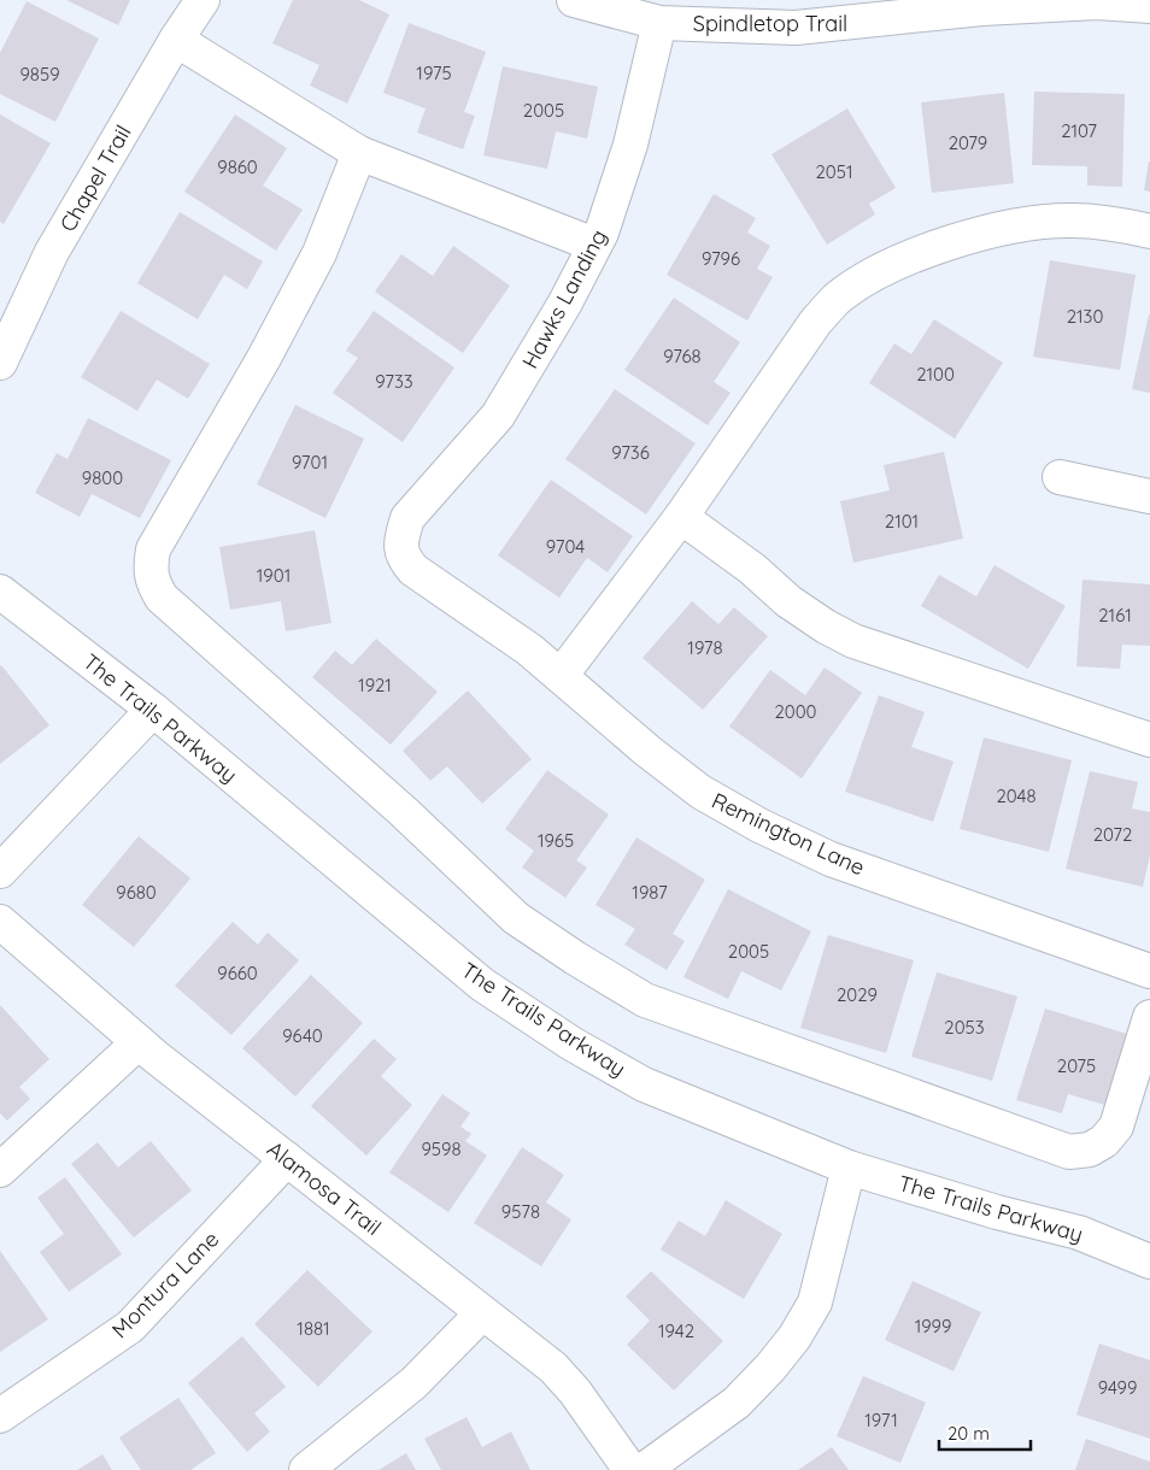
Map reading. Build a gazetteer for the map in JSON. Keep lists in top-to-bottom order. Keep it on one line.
{"streets":{"street":["Spindletop Trail","Chapel Trail","Hawks Landing","The Trails Parkway","Remington Lane","Alamosa Trail","Montura Lane"]},"crossings":[["Spindletop Trail","Hawks Landing"],["Hawks Landing","Remington Lane"],["Alamosa Trail","Montura Lane"]],"house_numbers":["1975","9859","2005","2107","2079","9860","2051","9796","2130","9768","2100","9733","9736","9701","9800","2101","9704","1901","2161","1978","1921","2000","2048","2072","1965","9680","1987","2005","9660","2029","2053","9640","2075","9598","9578","1999","1881","1942","9499","1971"],"scale_bar":"20 m"}
